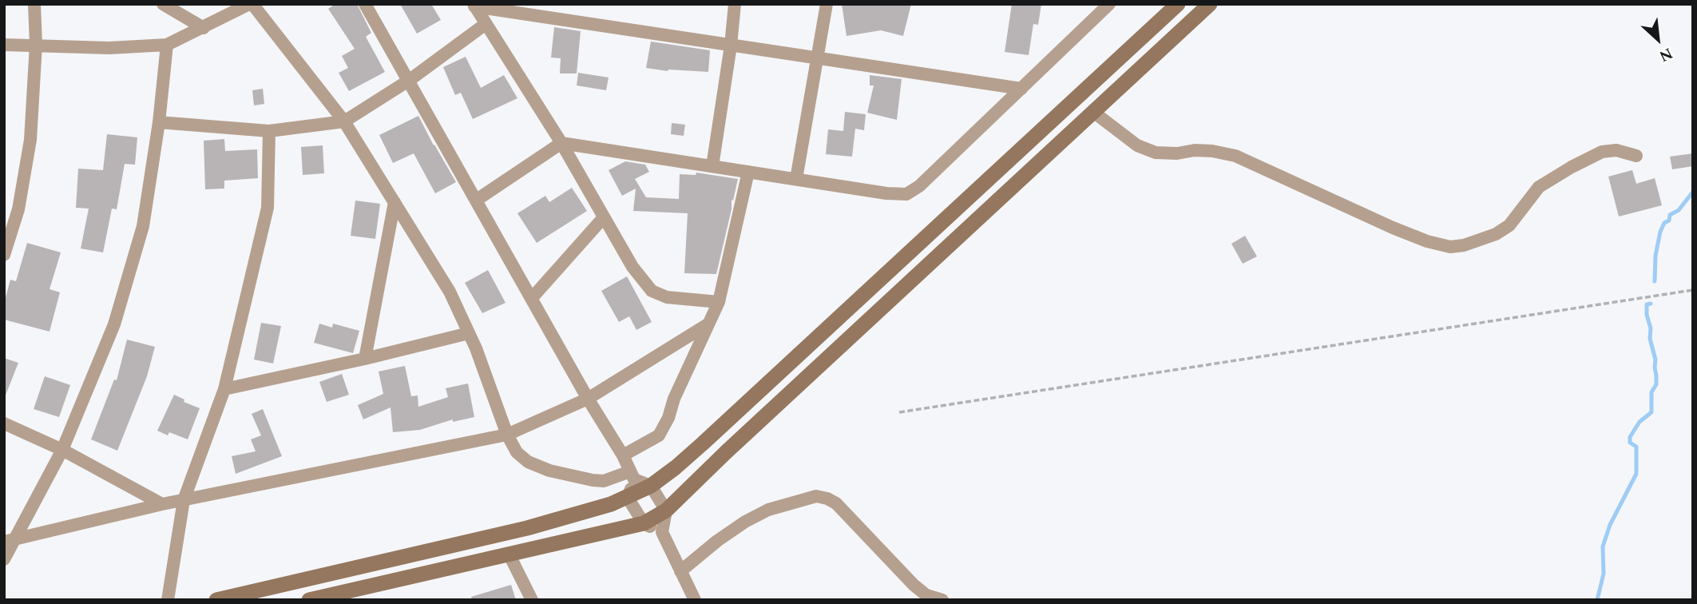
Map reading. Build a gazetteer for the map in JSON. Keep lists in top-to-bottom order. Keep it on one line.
{"north":"bottom right"}
